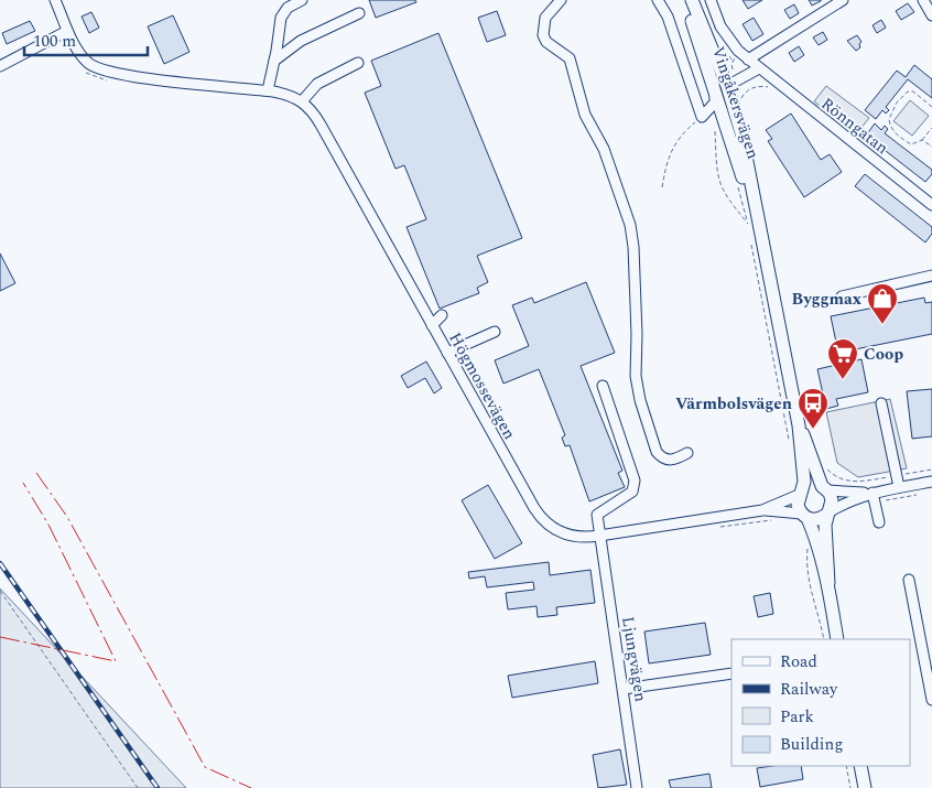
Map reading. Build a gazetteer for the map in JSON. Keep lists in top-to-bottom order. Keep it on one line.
{"streets":{"main road":["Vingåkersvägen"],"street":["Rönngatan","Högmossevägen","Ljungvägen"]},"crossings":[["Vingåkersvägen","Rönngatan"],["Vingåkersvägen","Högmossevägen"],["Högmossevägen","Ljungvägen"]],"places":{"shop":["Byggmax"],"supermarket":["Coop"],"bus stop":["Värmbolsvägen"]},"legend":["Road","Railway","Park","Building"],"scale_bar":"100 m"}
